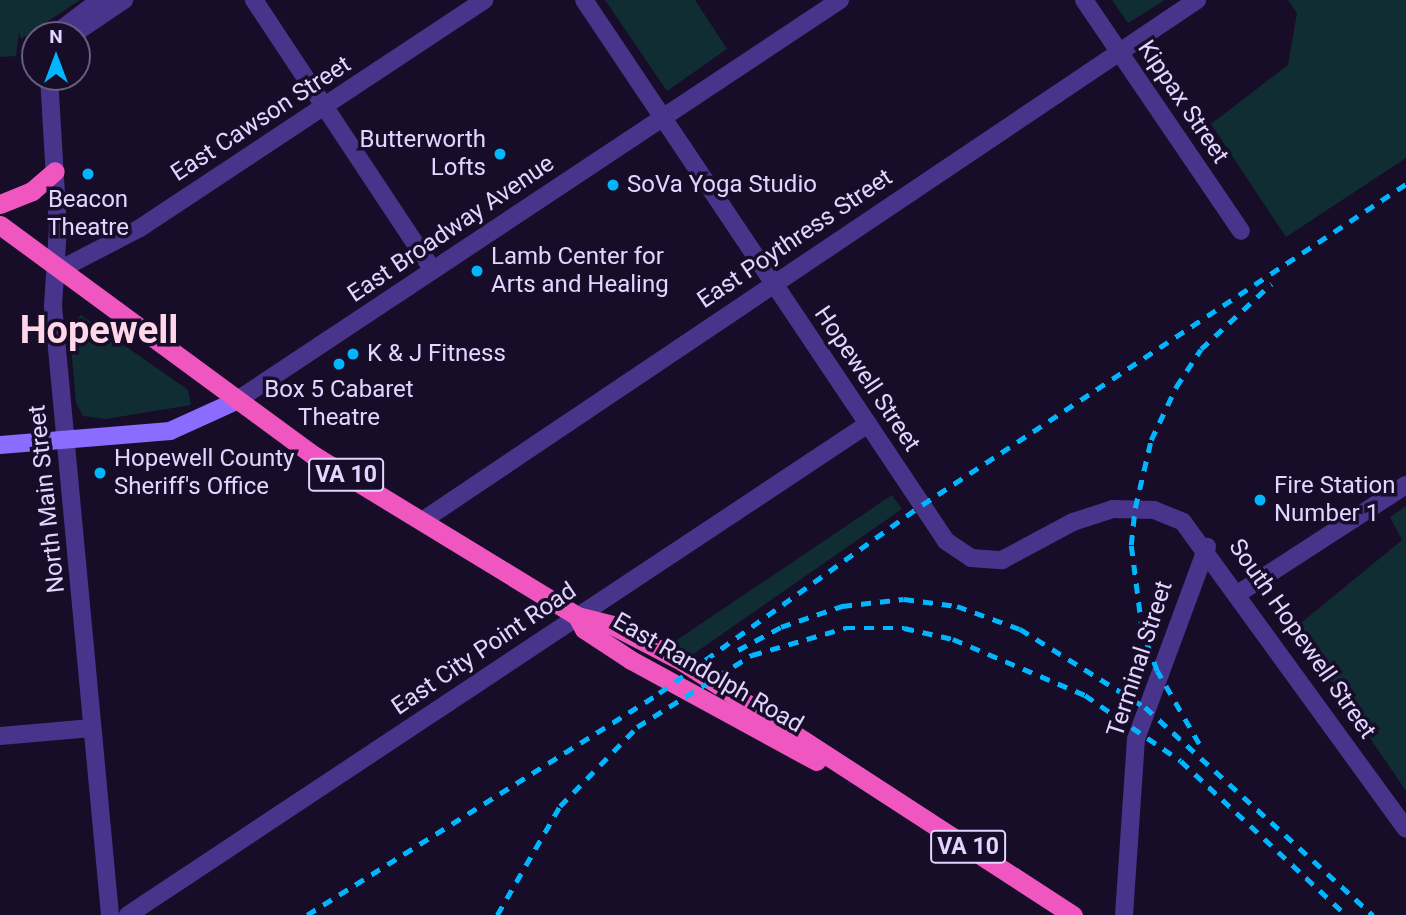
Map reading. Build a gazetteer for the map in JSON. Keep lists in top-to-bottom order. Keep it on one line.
{"streets":{"highway":["VA 10","East Randolph Road"],"main road":["East Broadway Avenue"],"street":["Kippax Street","East Cawson Street","East Poythress Street","Hopewell Street","North Main Street","South Hopewell Street","East City Point Road","Terminal Street"]},"crossings":[["Kippax Street","East Poythress Street"],["East Cawson Street","VA 10"],["East Cawson Street","North Main Street"],["East Cawson Street","East Randolph Road"],["East Broadway Avenue","Hopewell Street"],["East Broadway Avenue","North Main Street"],["East Broadway Avenue","East Randolph Road"],["East Poythress Street","Hopewell Street"],["East Poythress Street","East Randolph Road"],["Hopewell Street","South Hopewell Street"],["Hopewell Street","East City Point Road"],["Hopewell Street","Terminal Street"],["VA 10","North Main Street"],["VA 10","East Randolph Road"],["North Main Street","East Randolph Road"],["South Hopewell Street","Terminal Street"],["East City Point Road","East Randolph Road"]],"districts":["Hopewell"],"places":["Butterworth Lofts","Beacon Theatre","SoVa Yoga Studio","Lamb Center for Arts and Healing","K & J Fitness","Box 5 Cabaret Theatre","Hopewell County Sheriff's Office","Fire Station Number 1"],"north":"top"}
